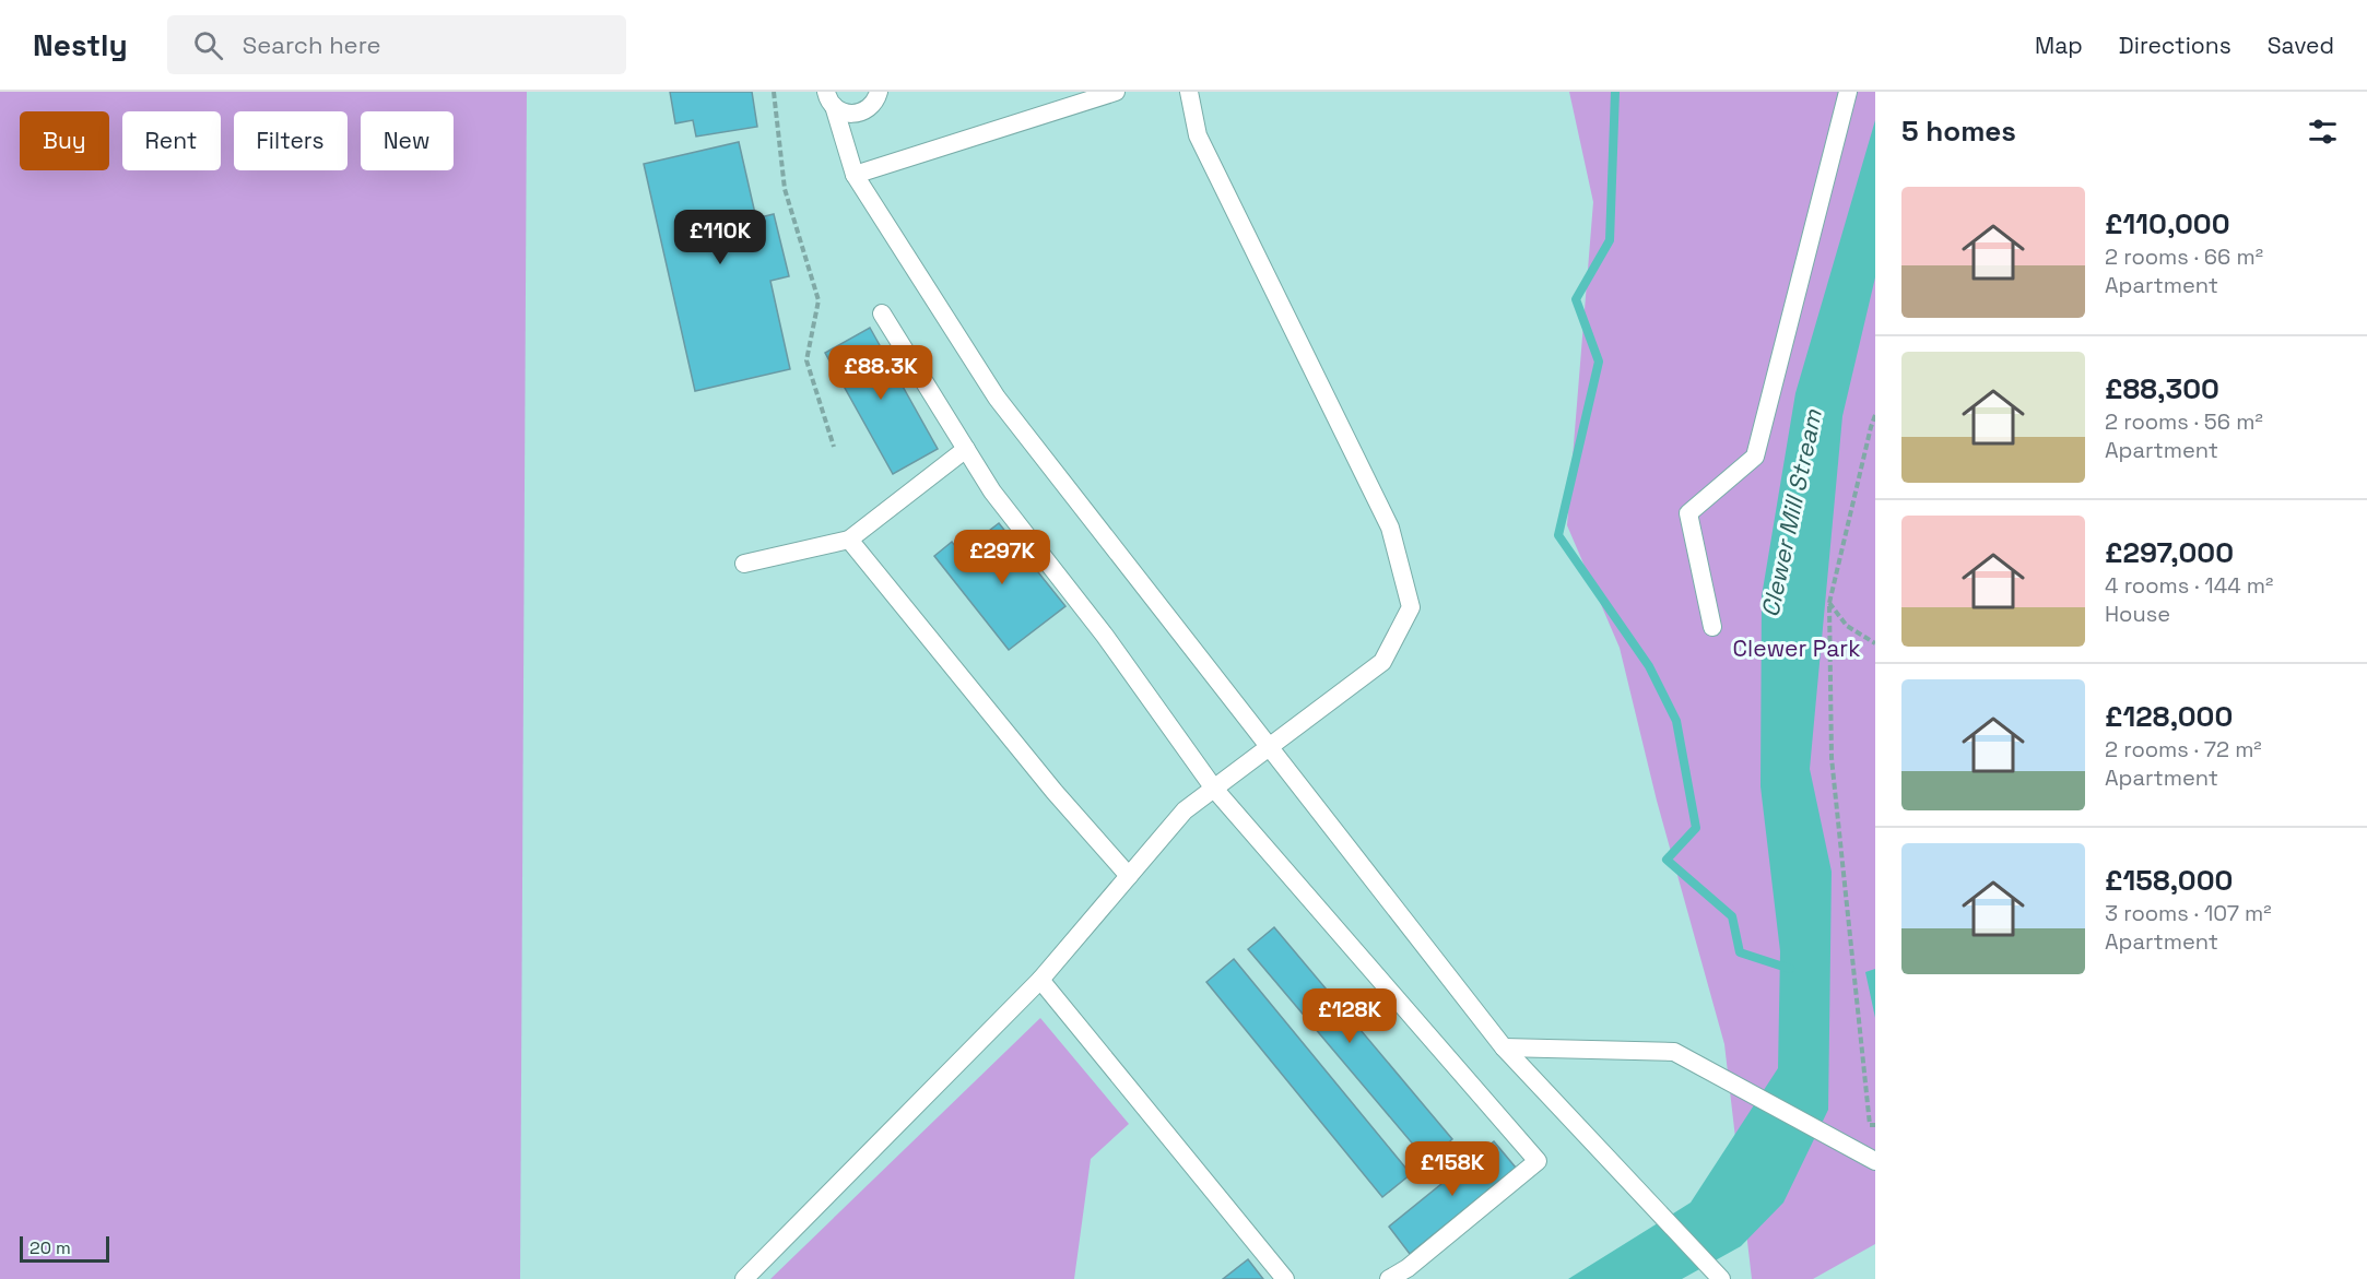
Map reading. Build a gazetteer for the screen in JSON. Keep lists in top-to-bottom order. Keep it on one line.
{"water":["Clewer Mill Stream"],"parks":["Clewer Park"],"scale_bar":"20 m","page":{"header":"Nestly","search":"Search here","nav":["Map","Directions","Saved"],"heading":"5 homes","chip":["Buy","Rent","Filters","New"],"list":[{"name":"£110,000","note":"2 rooms · 66 m² · Apartment"},{"name":"£88,300","note":"2 rooms · 56 m² · Apartment"},{"name":"£297,000","note":"4 rooms · 144 m² · House"},{"name":"£128,000","note":"2 rooms · 72 m² · Apartment"},{"name":"£158,000","note":"3 rooms · 107 m² · Apartment"}],"price":["£110K","£88.3K","£297K","£128K","£158K"],"scale":"20 m"}}
